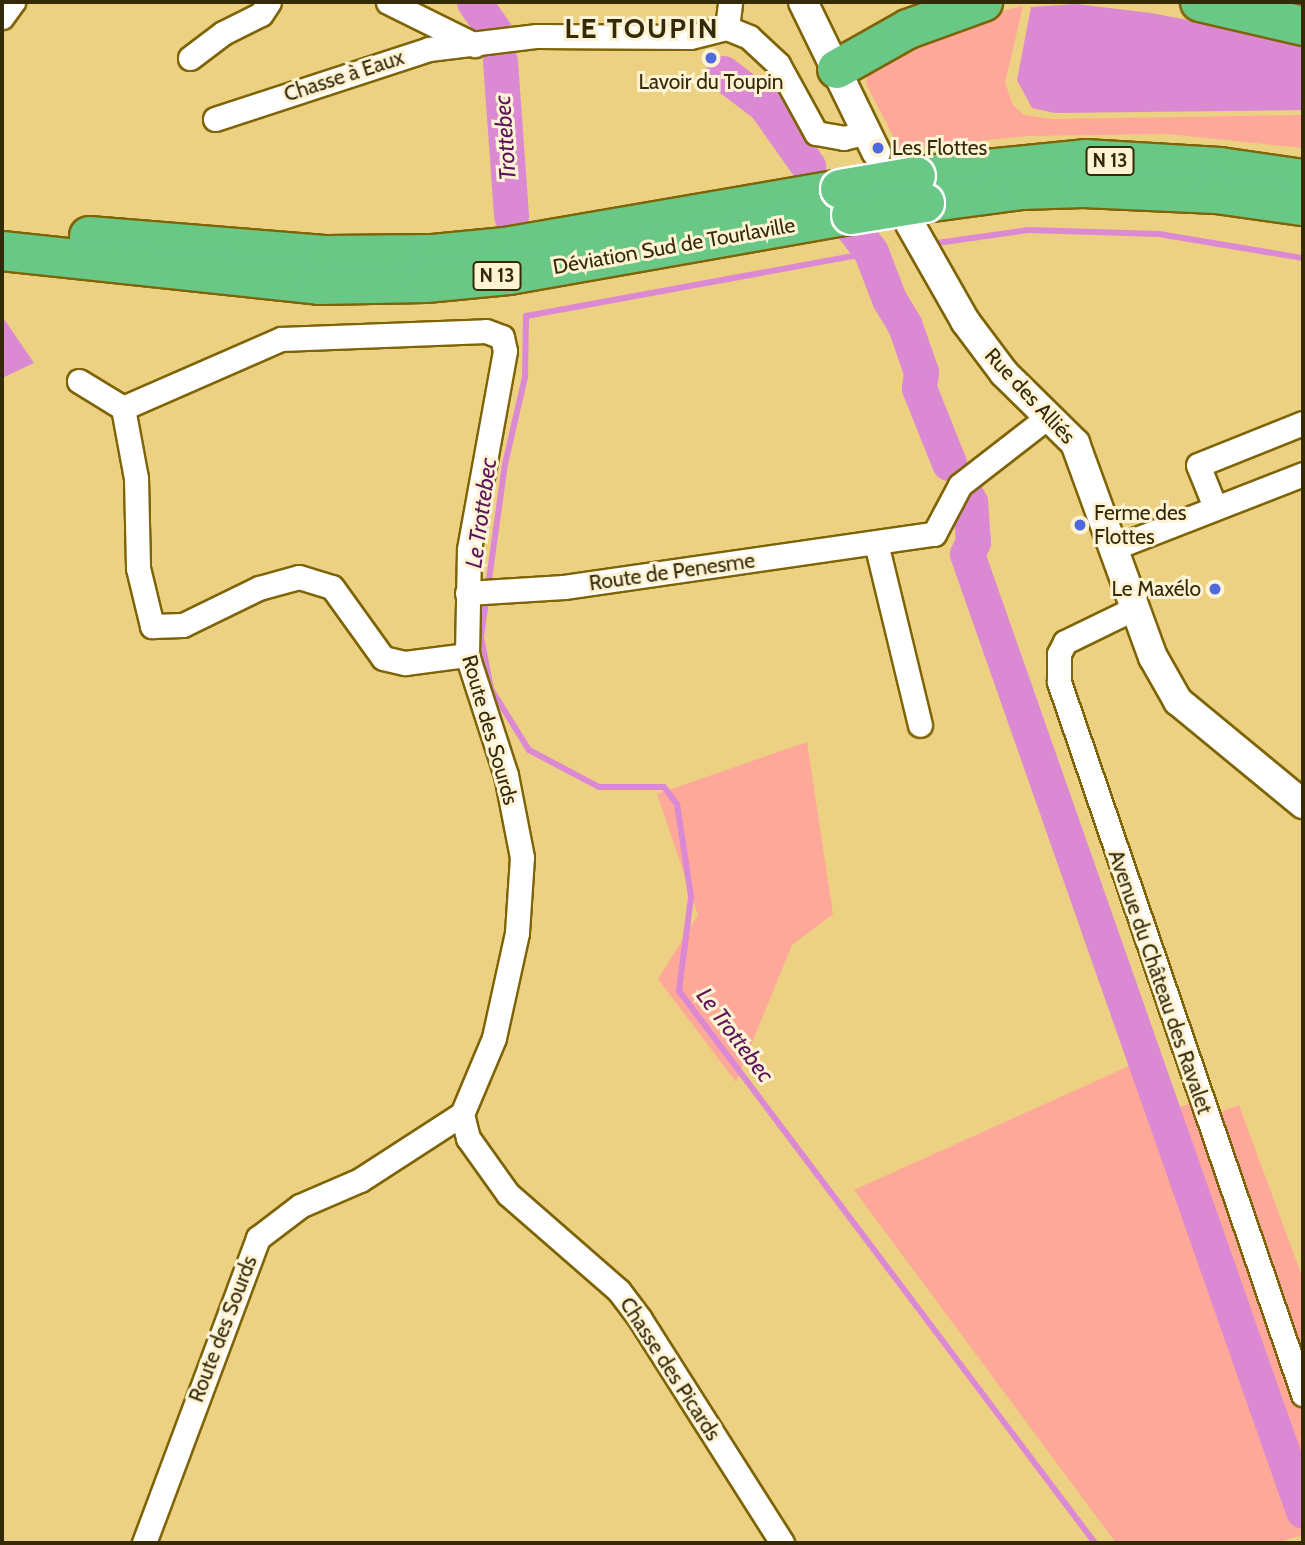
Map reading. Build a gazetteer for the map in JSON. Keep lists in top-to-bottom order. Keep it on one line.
{"streets":{"highway":["N 13","Déviation Sud de Tourlaville"],"street":["Chasse à Eaux","Rue des Alliés","Route de Penesme","Route des Sourds","Avenue du Château des Ravalet","Chasse des Picards"]},"crossings":[["N 13","Déviation Sud de Tourlaville"],["Déviation Sud de Tourlaville","Rue des Alliés"],["Rue des Alliés","Route de Penesme"],["Rue des Alliés","Avenue du Château des Ravalet"],["Route de Penesme","Route des Sourds"],["Route des Sourds","Chasse des Picards"]],"districts":["LE TOUPIN"],"water":["Trottebec","Le Trottebec"],"places":["Lavoir du Toupin","Les Flottes","Ferme des Flottes","Le Maxélo"]}
